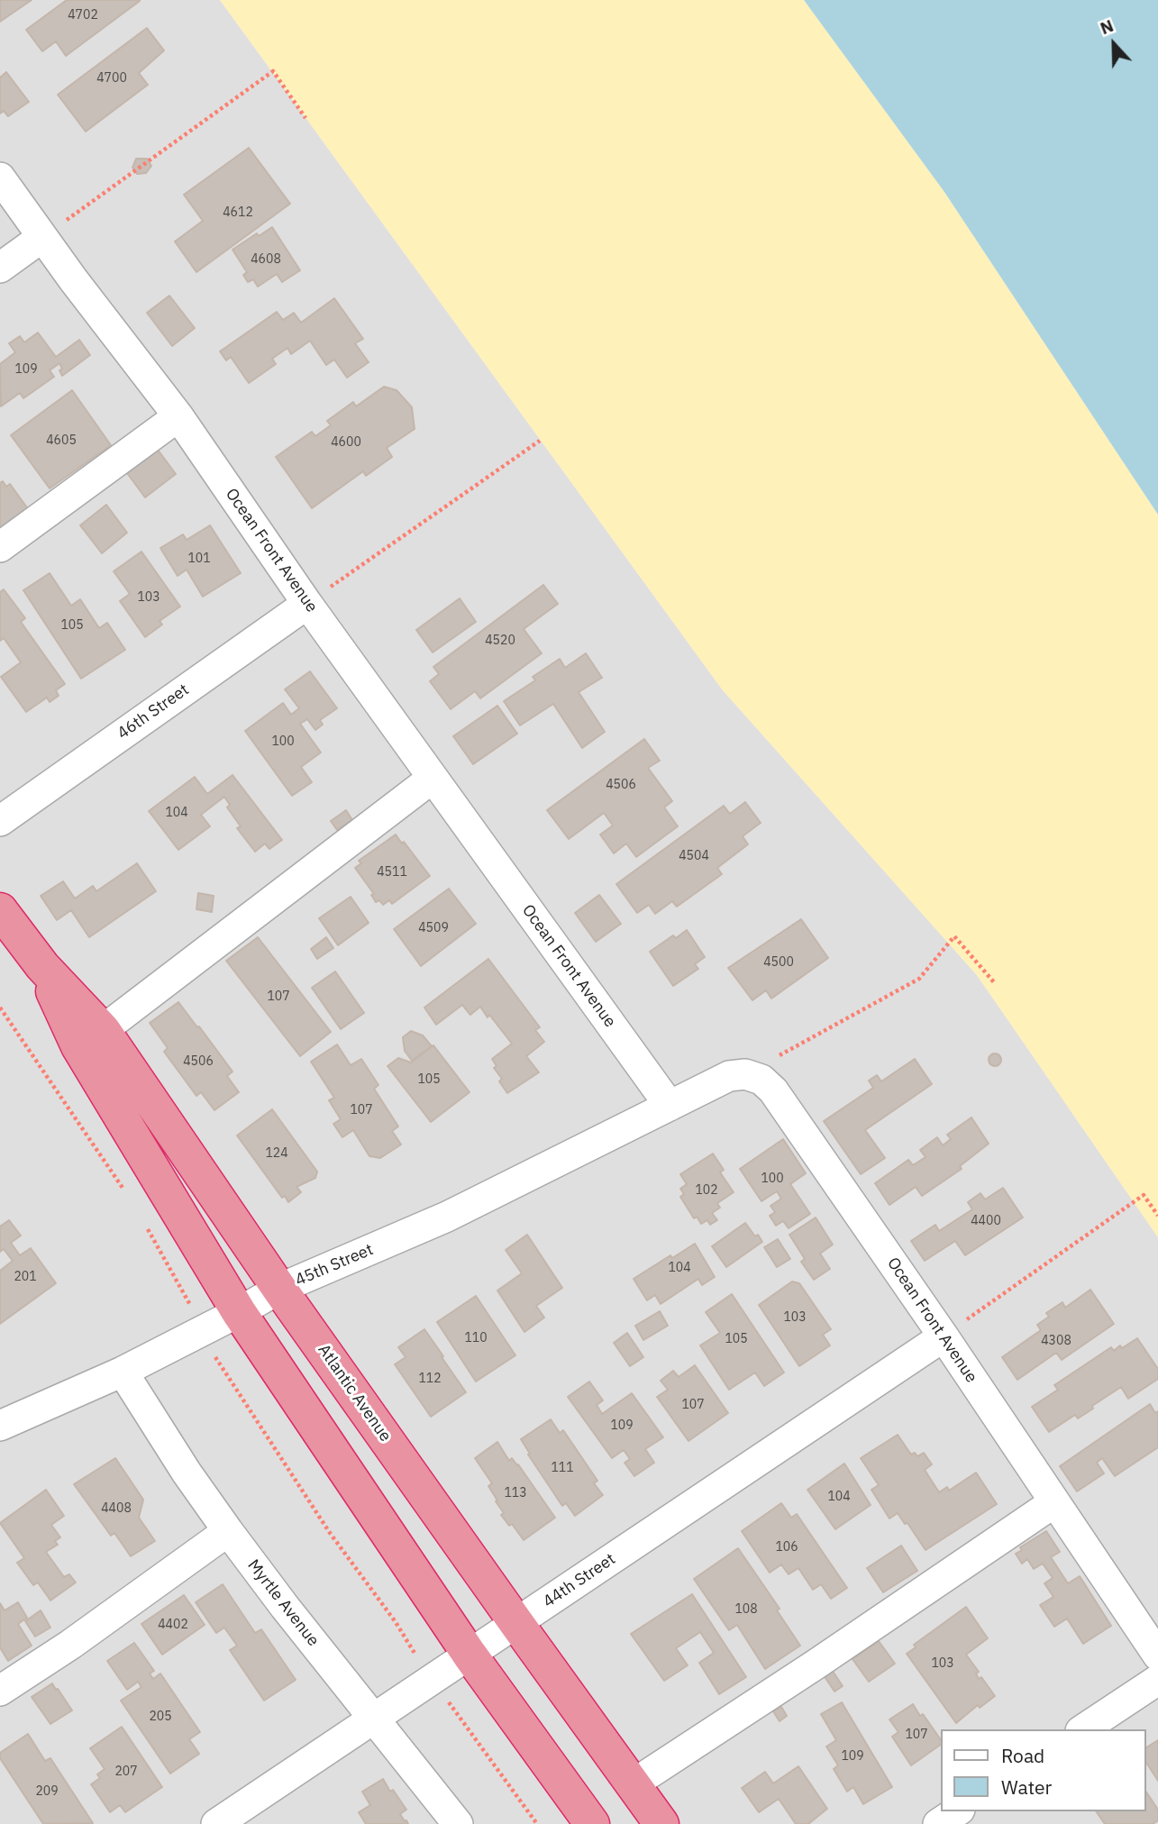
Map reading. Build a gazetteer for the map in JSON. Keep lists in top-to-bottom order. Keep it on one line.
{"streets":{"highway":["Atlantic Avenue"],"street":["Ocean Front Avenue","46th Street","45th Street","44th Street","Myrtle Avenue"]},"crossings":[["Ocean Front Avenue","46th Street"],["Ocean Front Avenue","45th Street"],["Ocean Front Avenue","44th Street"],["45th Street","Atlantic Avenue"],["45th Street","Myrtle Avenue"],["Atlantic Avenue","44th Street"],["44th Street","Myrtle Avenue"]],"house_numbers":["4702","4700","4612","4608","109","4605","4600","101","103","105","4520","100","4506","104","4504","4511","4509","4500","107","4506","105","107","124","100","102","4400","104","201","103","110","105","4308","112","107","109","111","113","104","4408","106","108","4402","103","205","107","109","207","209"],"legend":["Road","Water"],"north":"top"}
